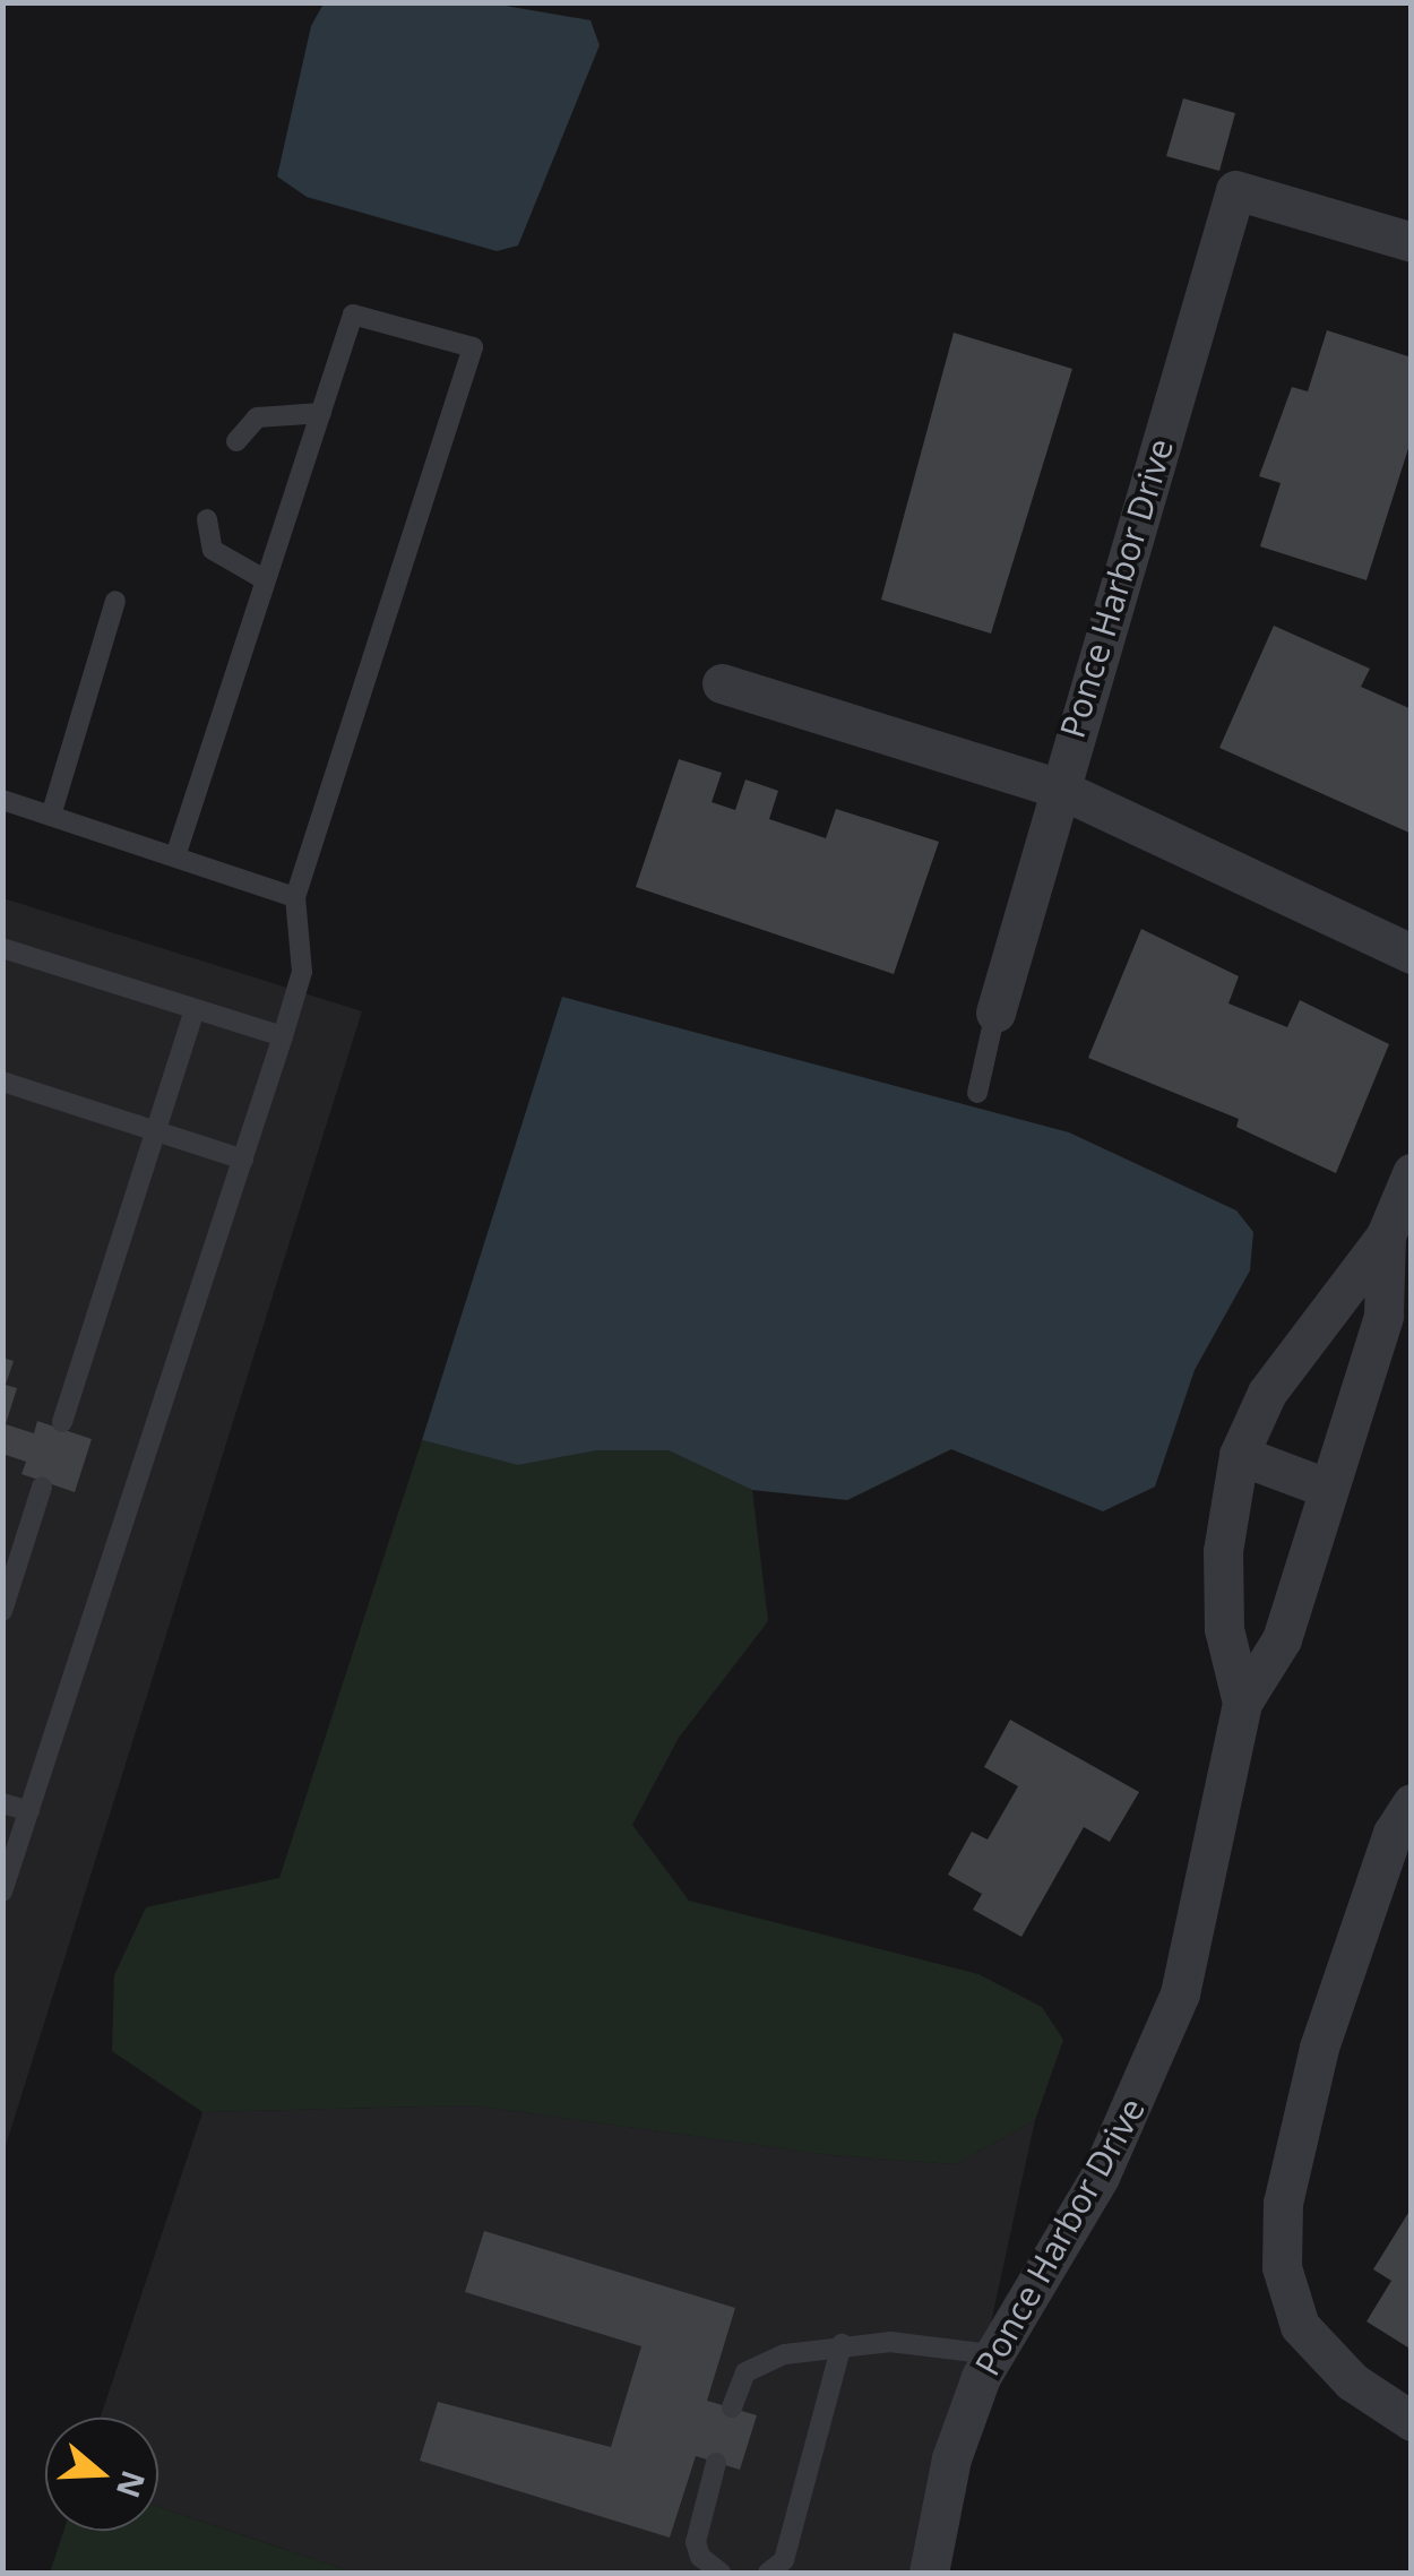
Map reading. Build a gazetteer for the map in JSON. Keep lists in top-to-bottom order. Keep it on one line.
{"streets":{"street":["Ponce Harbor Drive"]},"north":"right"}
